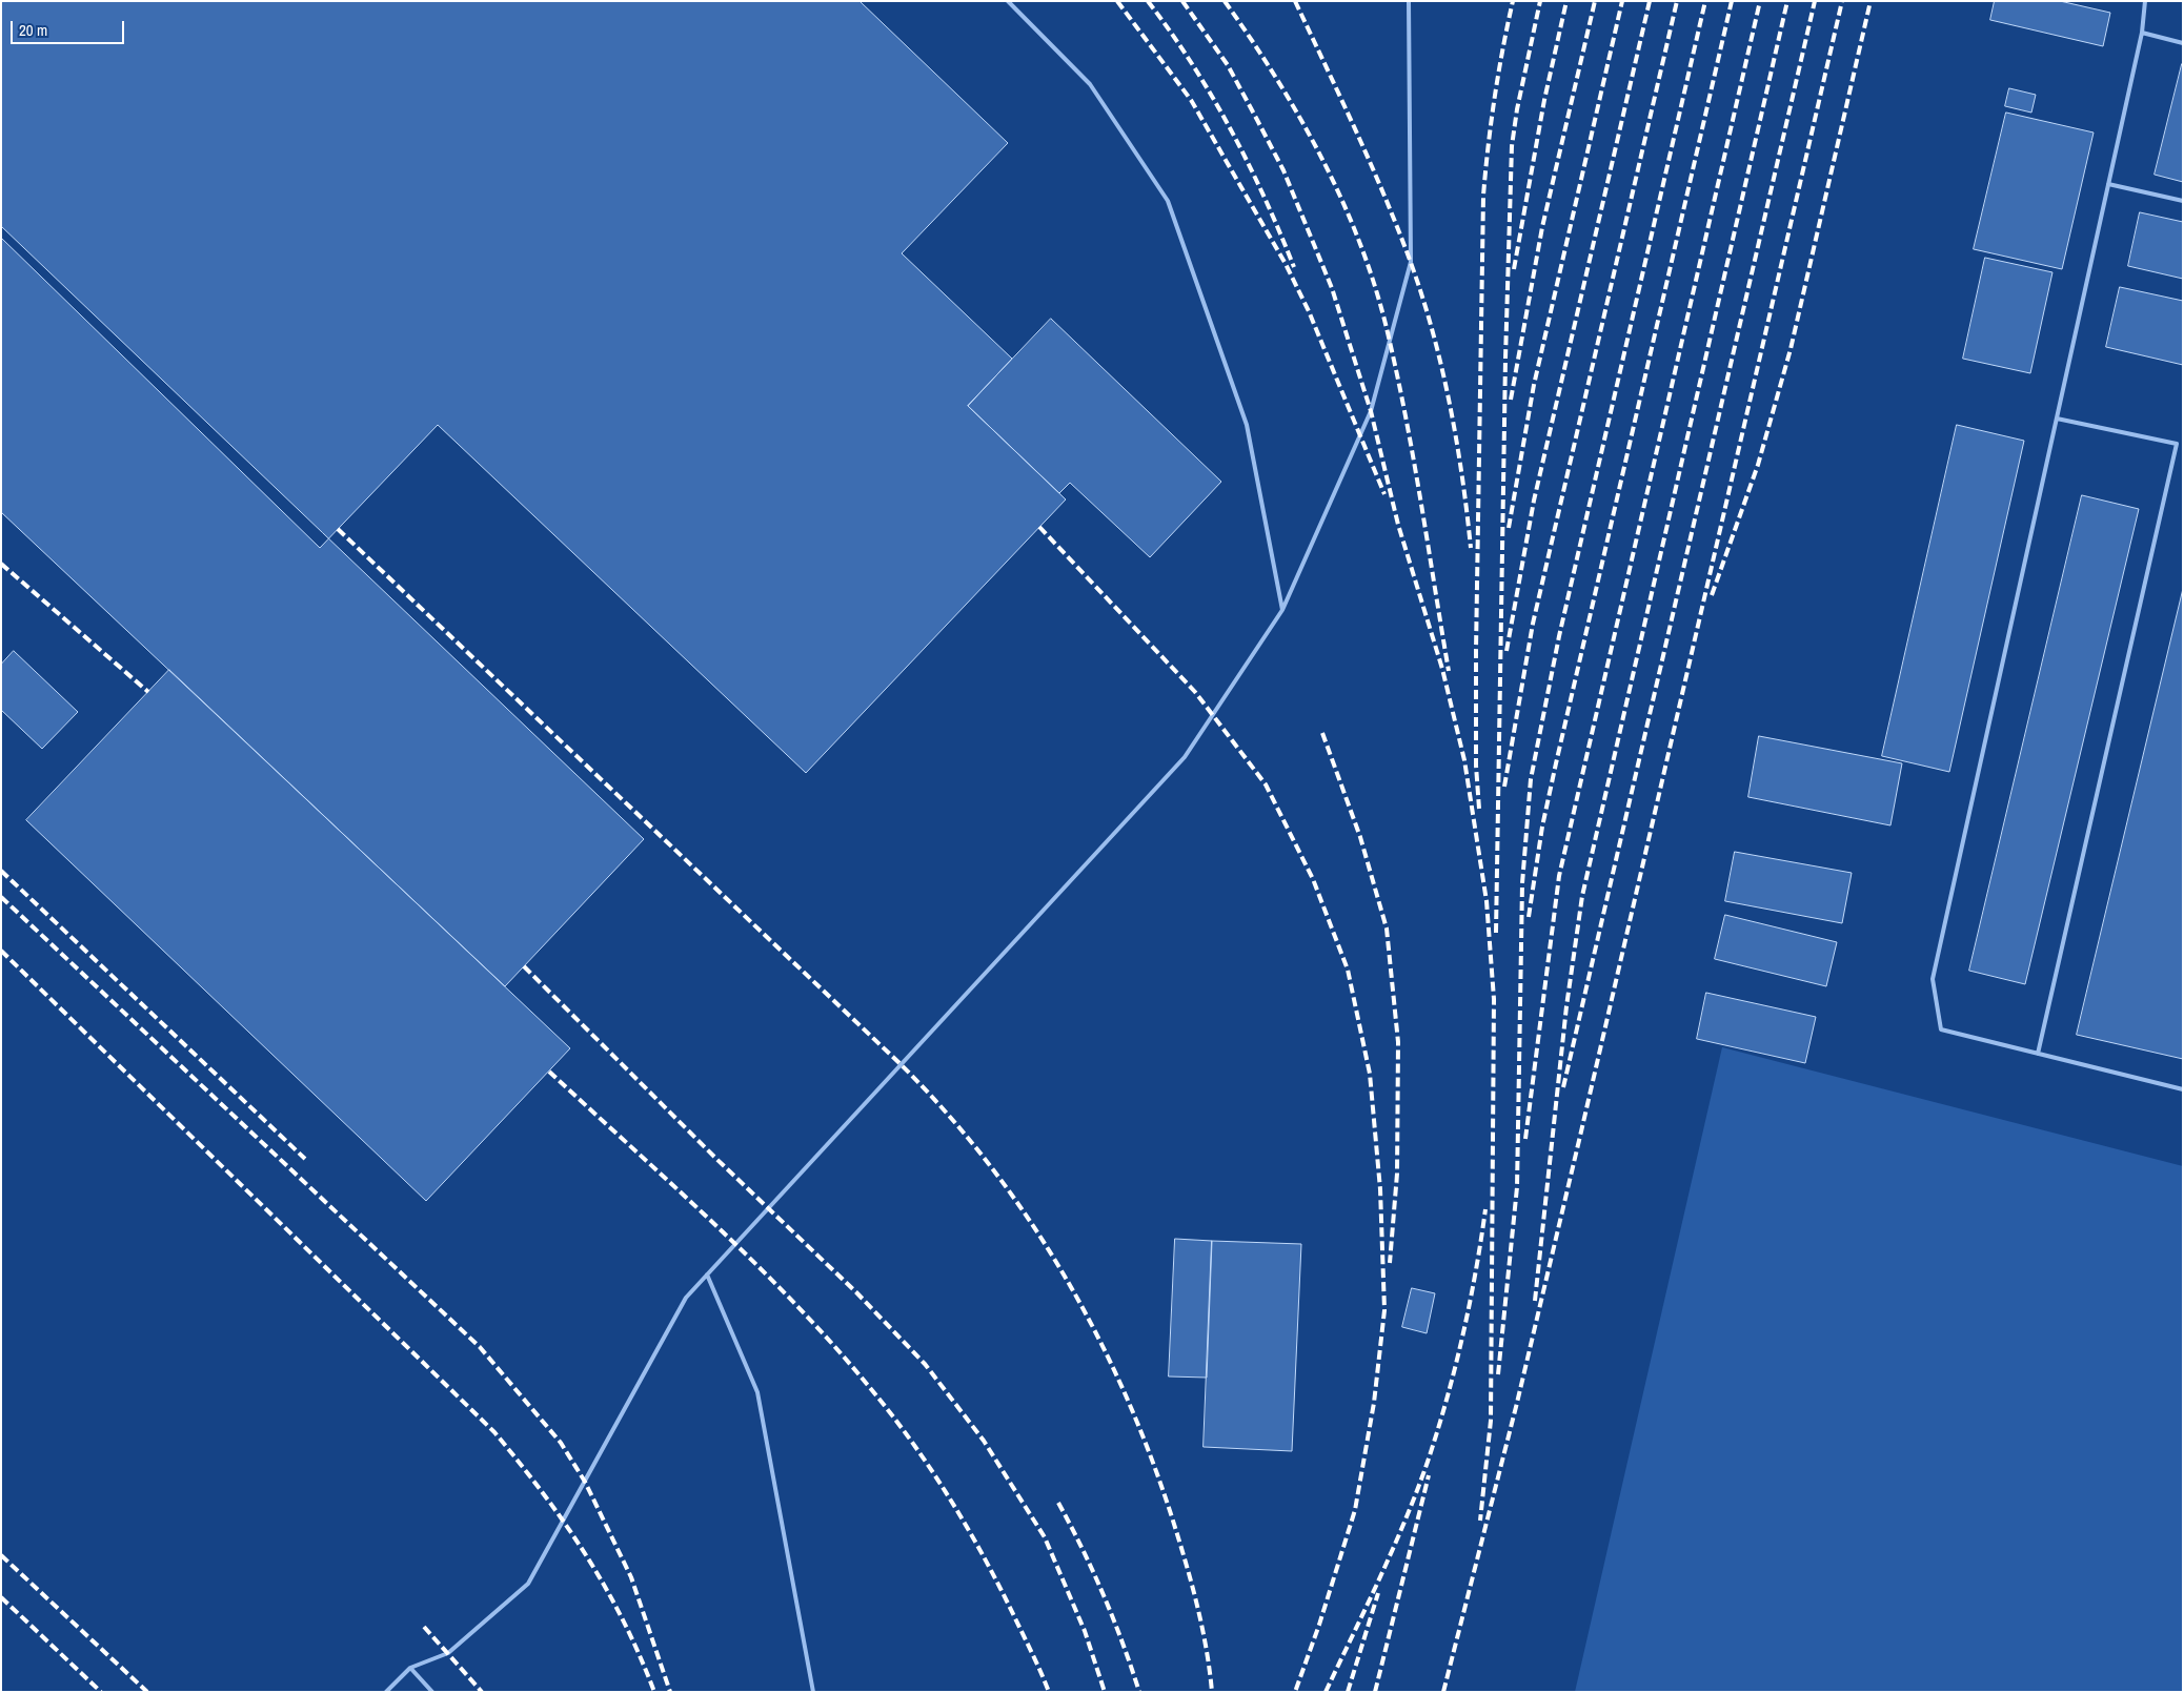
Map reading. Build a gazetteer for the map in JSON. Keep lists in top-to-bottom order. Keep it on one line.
{"scale_bar":"20 m"}
